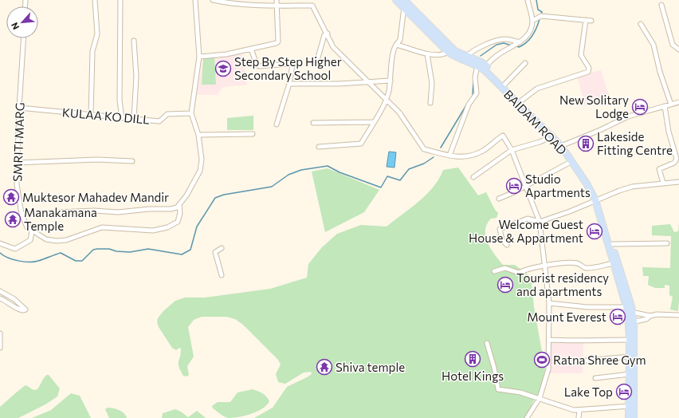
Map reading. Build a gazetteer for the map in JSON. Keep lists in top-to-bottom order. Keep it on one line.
{"streets":{"main road":["BAIDAM ROAD"],"street":["KULAA KO DILL","SMRITI MARG"]},"crossings":[["KULAA KO DILL","SMRITI MARG"]],"places":{"school or university":["Step By Step Higher Secondary School"],"hotel":["New Solitary Lodge","Studio Apartments","Welcome Guest House & Appartment","Tourist residency and apartments","Mount Everest","Lake Top"],"building":["Lakeside Fitting Centre","Hotel Kings"],"temple":["Muktesor Mahadev Mandir","Manakamana Temple","Shiva temple"],"sports":["Ratna Shree Gym"]},"north":"bottom left"}
